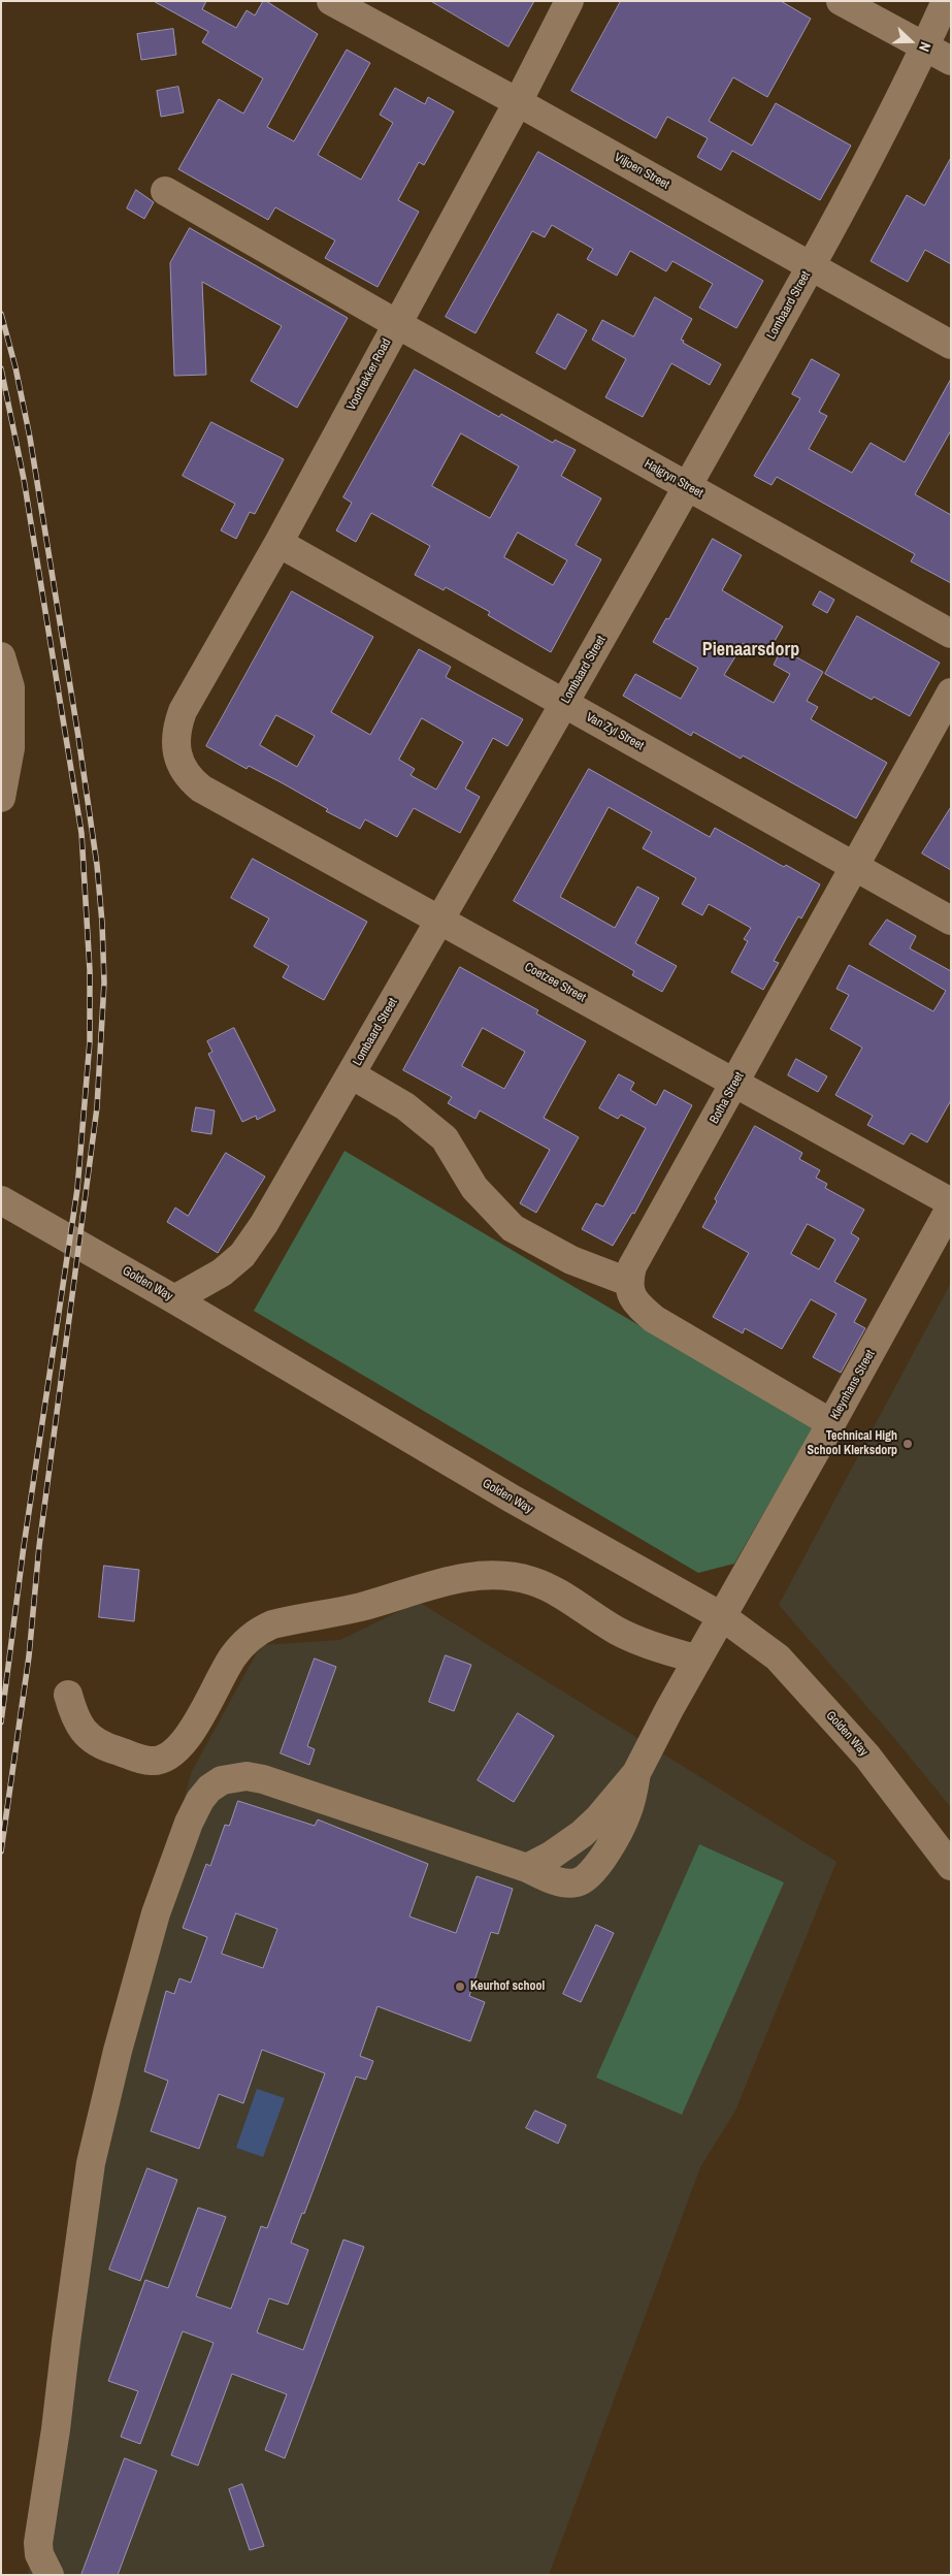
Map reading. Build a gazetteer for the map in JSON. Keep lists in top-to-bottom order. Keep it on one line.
{"streets":{"street":["Viljoen Street","Lombaard Street","Voortrekker Road","Halgryn Street","Van Zyl Street","Coetzee Street","Botha Street","Golden Way","Kleynhans Street"]},"crossings":[["Viljoen Street","Lombaard Street"],["Viljoen Street","Voortrekker Road"],["Lombaard Street","Halgryn Street"],["Lombaard Street","Van Zyl Street"],["Lombaard Street","Coetzee Street"],["Lombaard Street","Golden Way"],["Voortrekker Road","Halgryn Street"],["Voortrekker Road","Van Zyl Street"],["Voortrekker Road","Coetzee Street"],["Van Zyl Street","Botha Street"],["Coetzee Street","Botha Street"],["Golden Way","Kleynhans Street"]],"districts":["Pienaarsdorp"],"places":["Technical High School Klerksdorp","Keurhof school"],"north":"right"}
